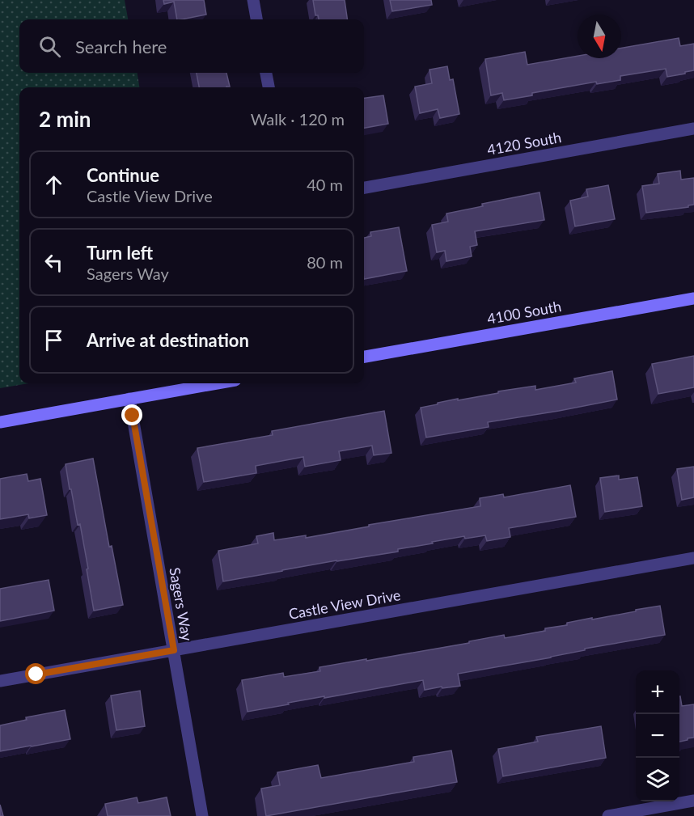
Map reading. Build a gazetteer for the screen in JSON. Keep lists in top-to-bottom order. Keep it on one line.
{"streets":{"main road":["4100 South"],"street":["4120 South","Sagers Way","Castle View Drive"]},"crossings":[["Sagers Way","Castle View Drive"]],"north":"bottom","page":{"search":"Search here","heading":["2 min","Walk · 120 m"],"list":[["Continue","Castle View Drive","40 m"],["Turn left","Sagers Way","80 m"],"Arrive at destination"],"map_buttons":["+","−"]}}
